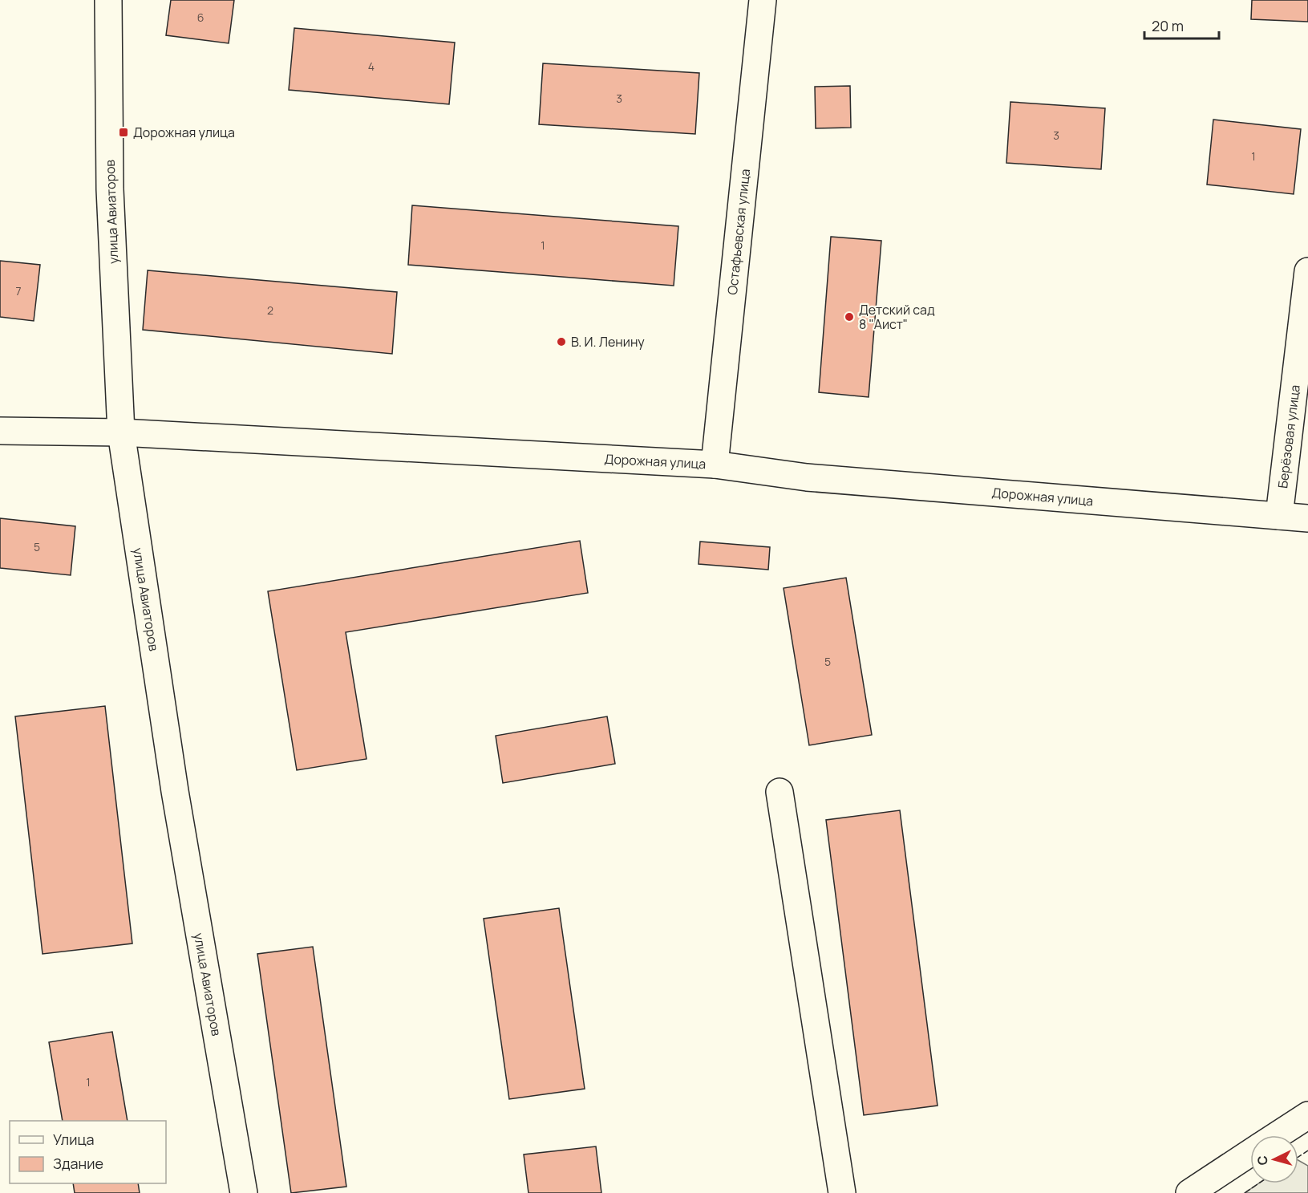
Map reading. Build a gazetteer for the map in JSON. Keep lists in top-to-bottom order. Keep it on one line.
{"streets":{"street":["улица Авиаторов","Остафьевская улица","Берёзовая улица","Дорожная улица"]},"crossings":[["улица Авиаторов","Дорожная улица"],["Остафьевская улица","Дорожная улица"],["Берёзовая улица","Дорожная улица"]],"places":{"transit":["Дорожная улица"],"other":["Детский сад 8 \"Аист\"","В. И. Ленину"]},"house_numbers":["6","4","3","3","1","1","7","2","5","5","1"],"legend":["Улица","Здание"],"scale_bar":"20 m","north":"left"}
